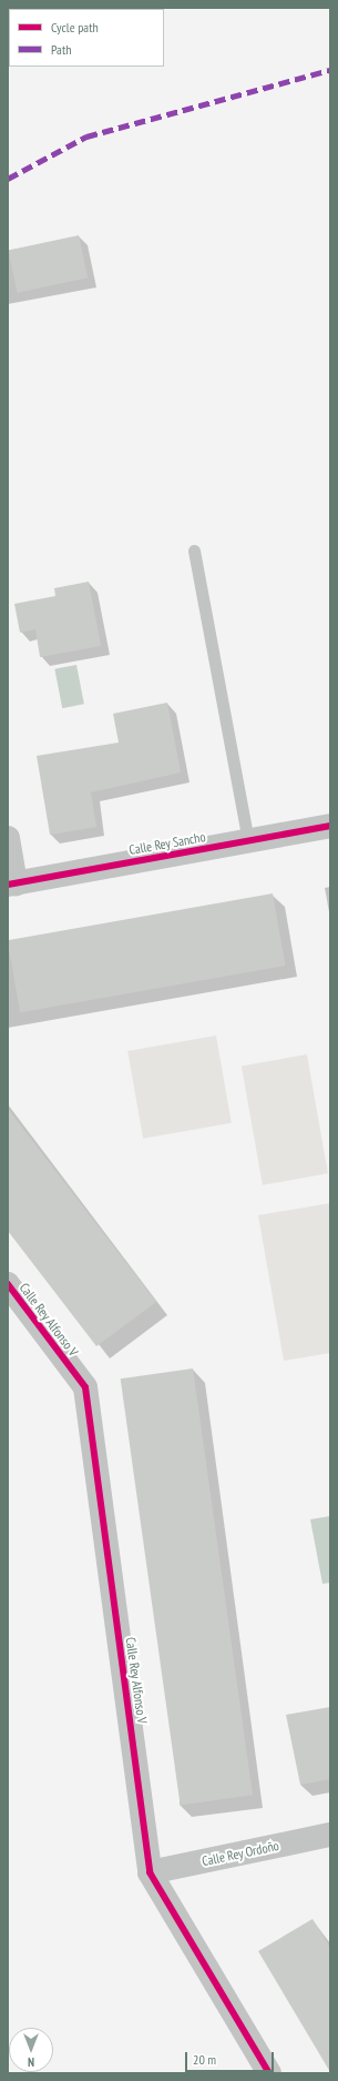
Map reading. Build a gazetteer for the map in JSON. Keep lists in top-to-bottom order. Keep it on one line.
{"streets":{"street":["Calle Rey Sancho","Calle Rey Alfonso V","Calle Rey Ordoño"]},"crossings":[["Calle Rey Alfonso V","Calle Rey Ordoño"]],"legend":["Cycle path","Path"],"scale_bar":"20 m","north":"bottom"}
